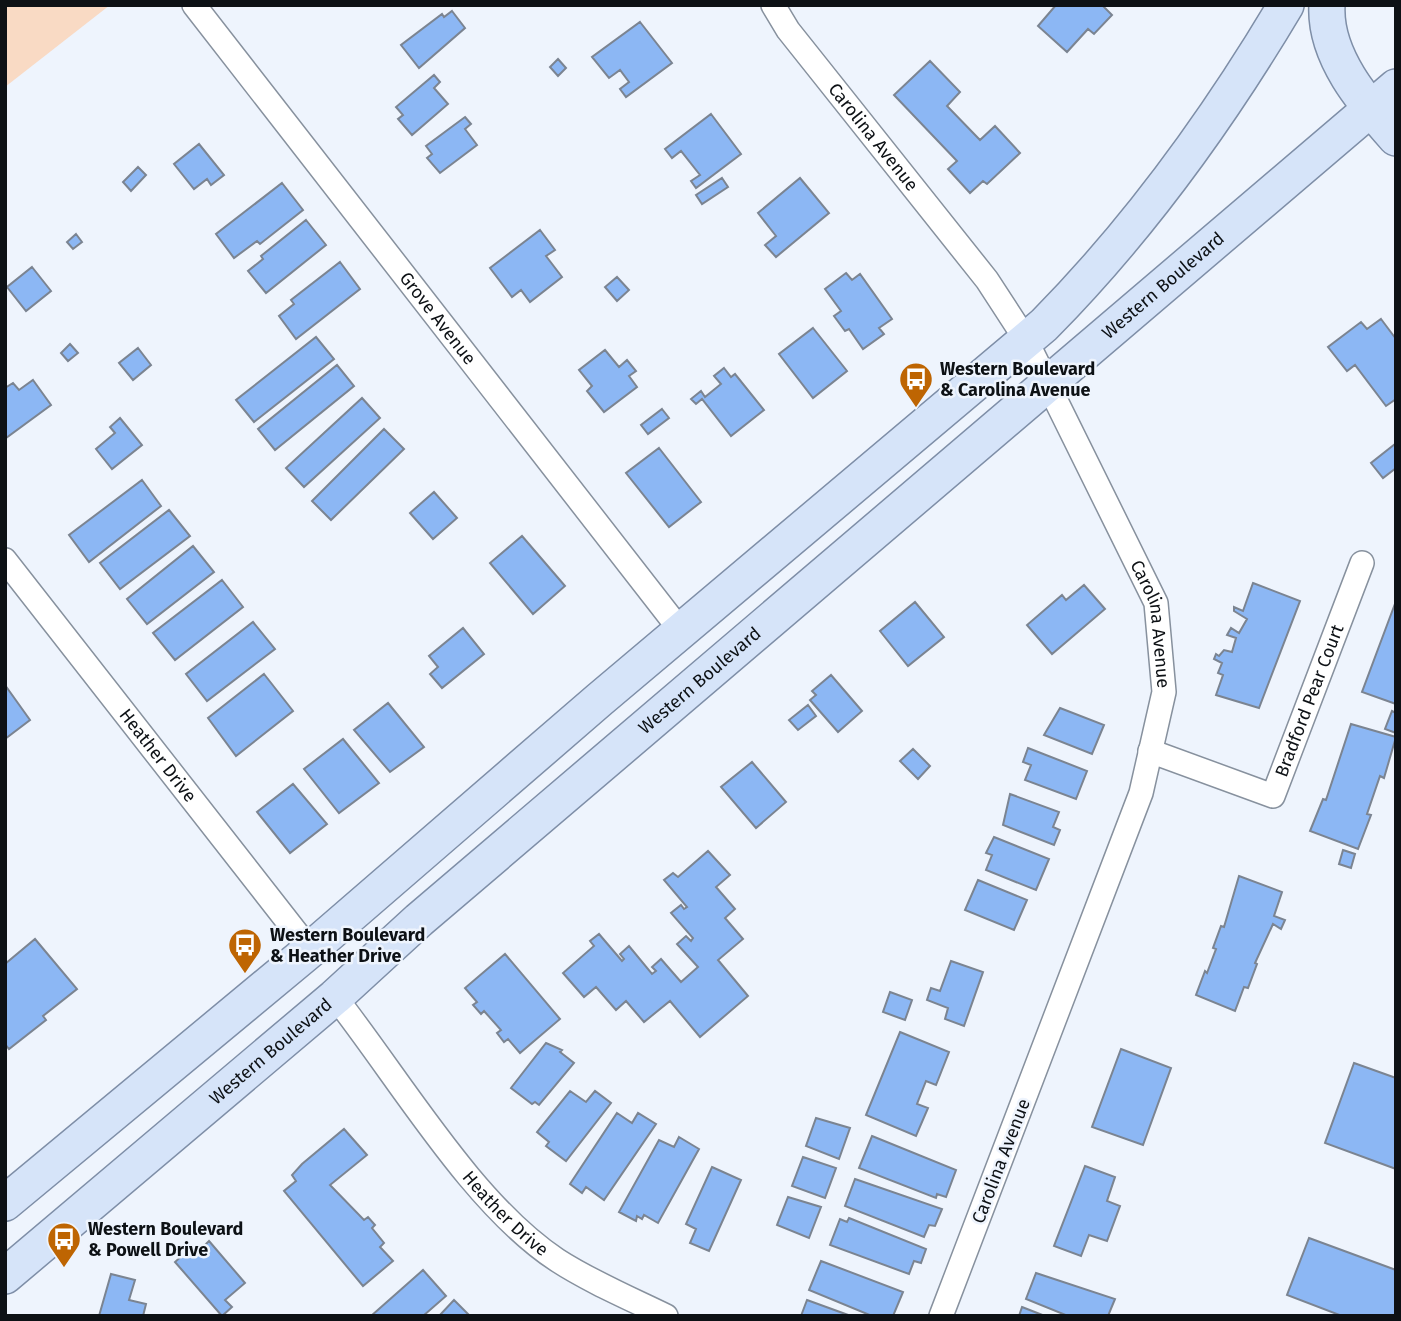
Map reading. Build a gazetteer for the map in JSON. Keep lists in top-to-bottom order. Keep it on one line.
{"streets":{"main road":["Western Boulevard"],"street":["Carolina Avenue","Grove Avenue","Bradford Pear Court","Heather Drive"]},"crossings":[["Carolina Avenue","Western Boulevard"],["Carolina Avenue","Bradford Pear Court"],["Western Boulevard","Heather Drive"]],"places":{"bus stop":["Western Boulevard & Carolina Avenue","Western Boulevard & Heather Drive","Western Boulevard & Powell Drive"]}}
